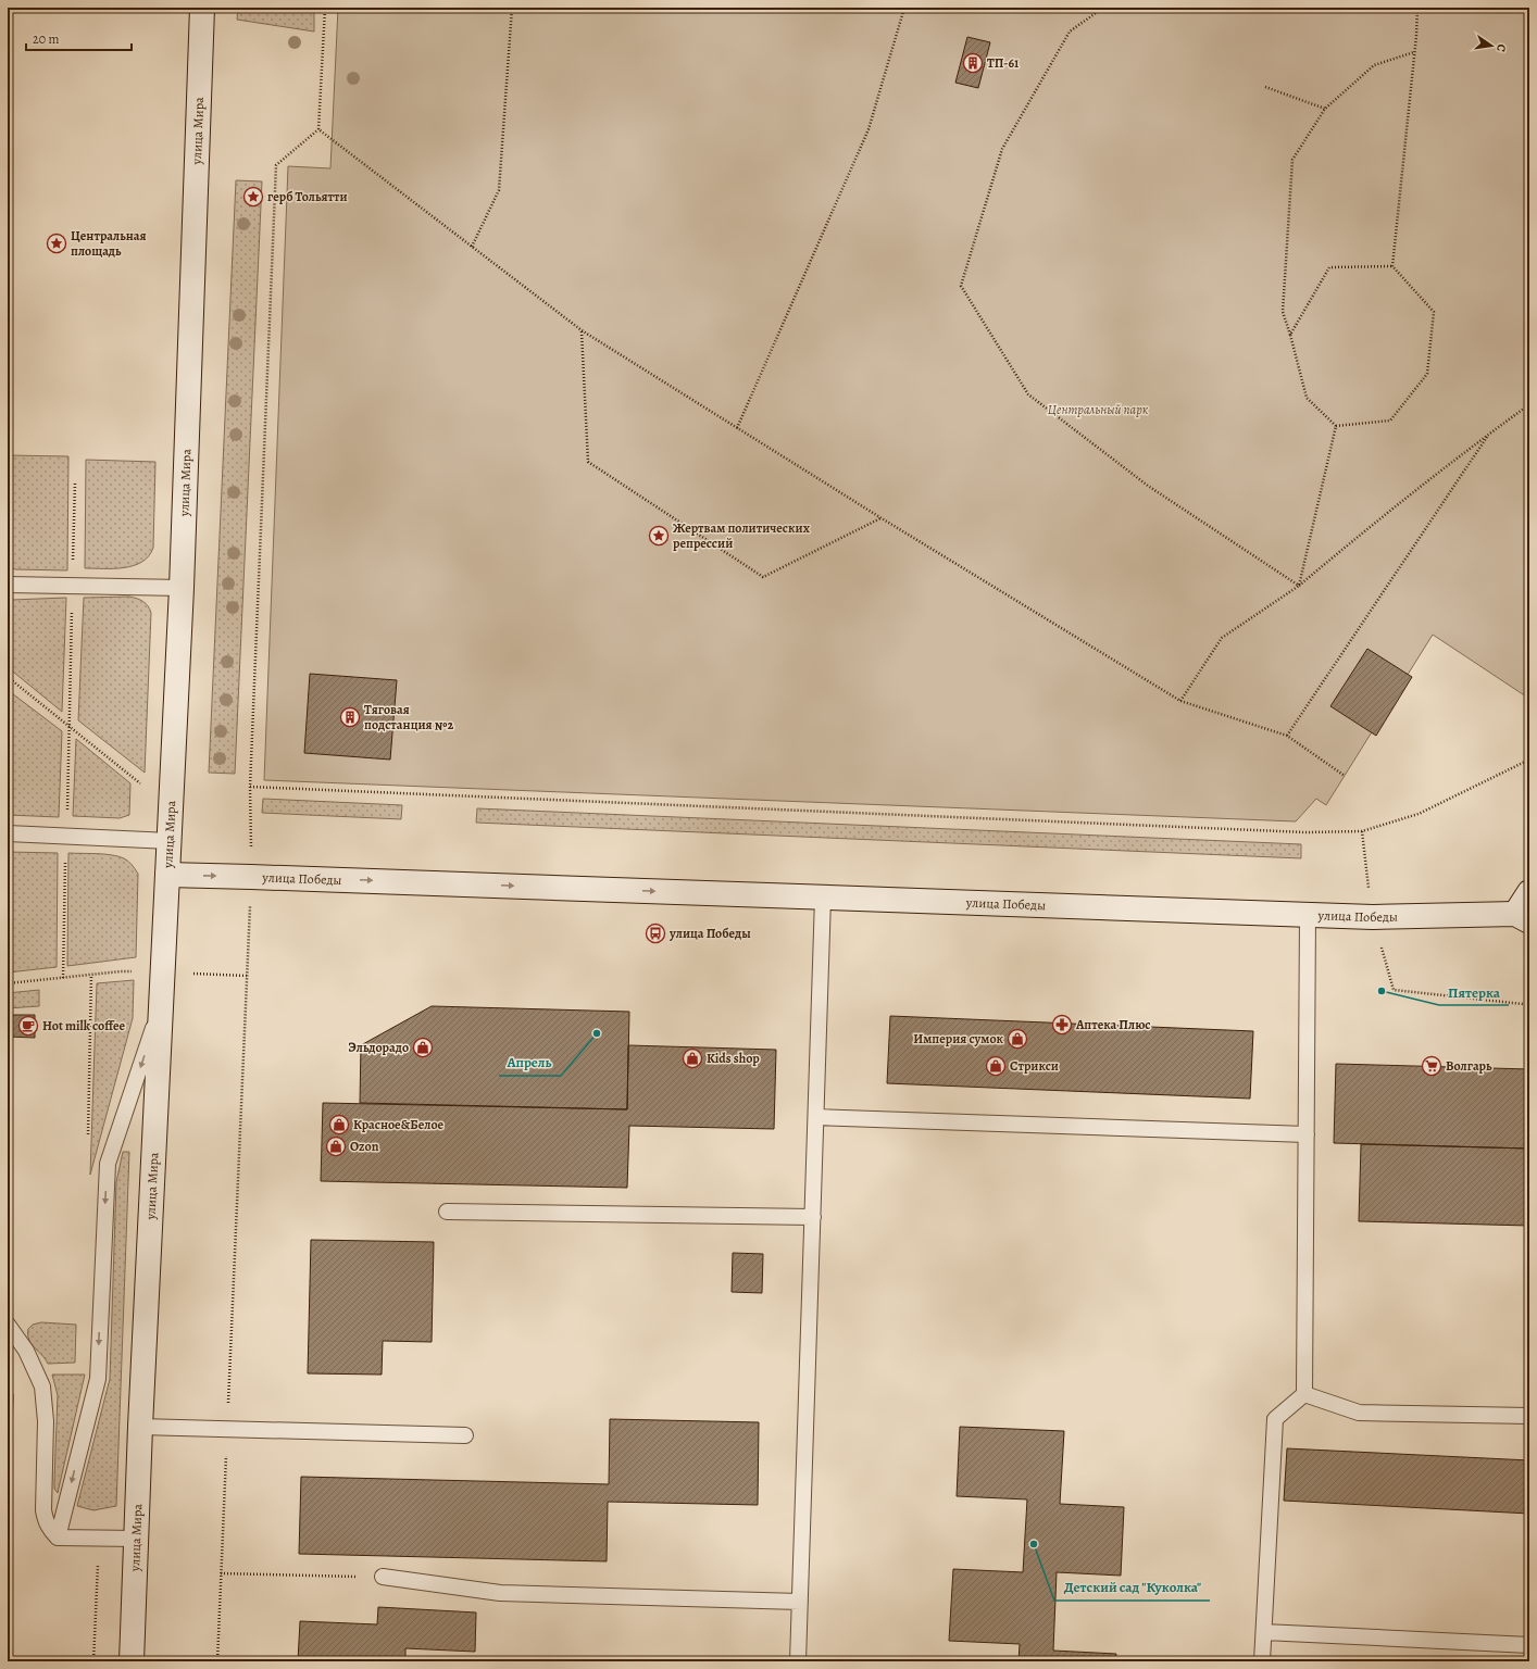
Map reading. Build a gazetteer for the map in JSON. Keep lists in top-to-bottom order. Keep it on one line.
{"streets":{"main road":["улица Мира","улица Победы"]},"crossings":[["улица Мира","улица Победы"]],"one_way":["улица Победы"],"parks":["Центральный парк"],"places":{"building":["ТП-61","Тяговая подстанция №2"],"place":["герб Тольятти","Центральная площадь","Жертвам политических репрессий"],"bus stop":["улица Победы"],"other":["Пятерка","Апрель","Детский сад \"Куколка\""],"pharmacy":["Аптека Плюс"],"cafe":["Hot milk coffee"],"shop":["Империя сумок","Эльдорадо","Kids shop","Стрикси","Красное&Белое","Ozon"],"supermarket":["Волгарь"]},"scale_bar":"20 m","north":"right"}
